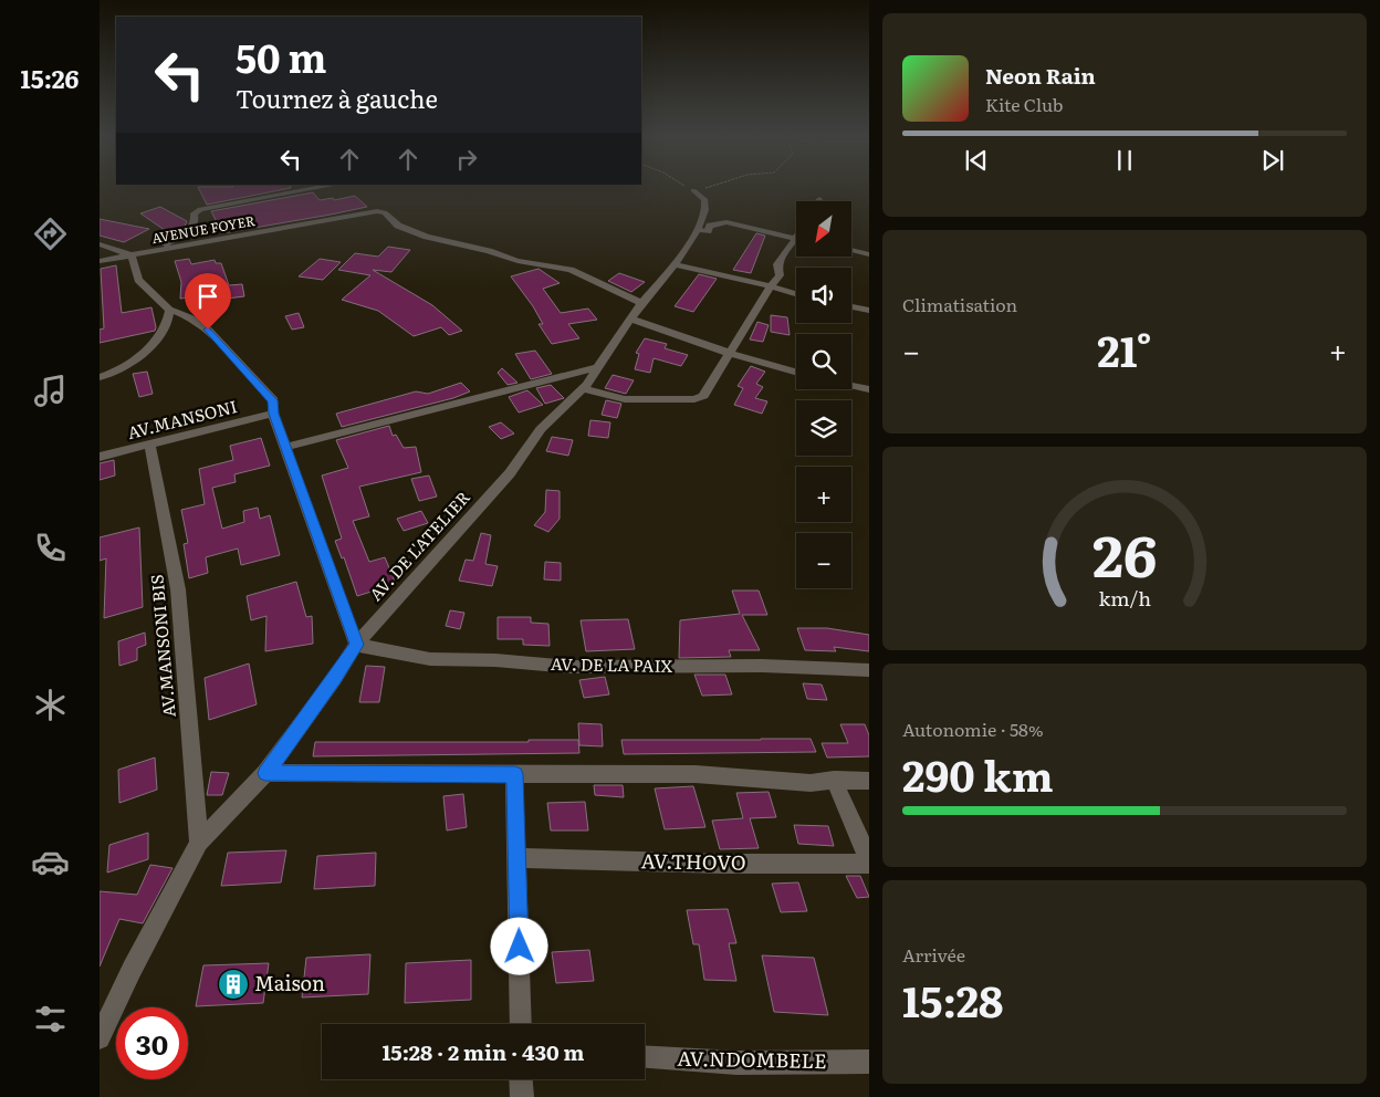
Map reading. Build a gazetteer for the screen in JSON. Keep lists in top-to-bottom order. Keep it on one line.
{"streets":{"street":["AVENUE FOYER","AV.MANSONI","AV. DE L'ATELIER","AV.MANSONI BIS","AV. DE LA PAIX","AV.THOVO","AV.NDOMBELE"]},"crossings":[["AVENUE FOYER","AV. DE L'ATELIER"],["AV.MANSONI","AV.MANSONI BIS"],["AV. DE L'ATELIER","AV.MANSONI BIS"],["AV. DE L'ATELIER","AV. DE LA PAIX"]],"places":{"building":["Maison"]},"north":"bottom left","page":{"tabs":"15:26","turn":["50 m","Tournez à gauche"],"song":["Neon Rain","Kite Club"],"map_buttons":["+","−"],"tile":["Climatisation",["Autonomie · 58%","290 km"],["Arrivée","15:28"]],"heat":["−","21°","+"],"limit":"30","trip":"15:28 · 2 min · 430 m","gauge":["26","km/h"]}}
